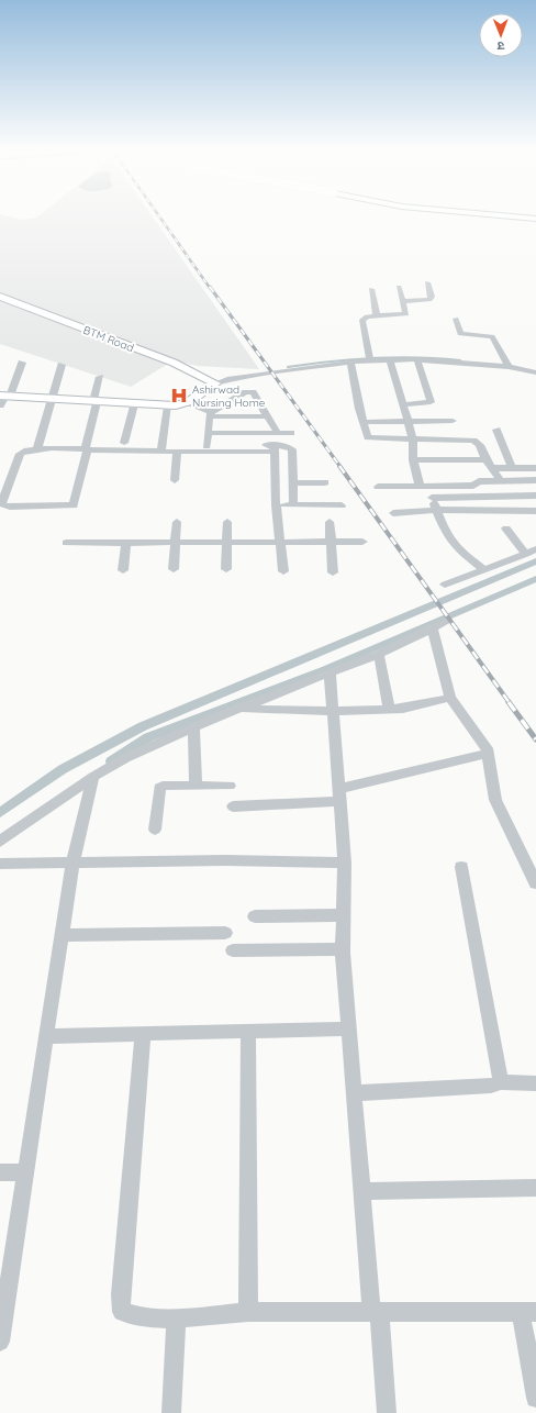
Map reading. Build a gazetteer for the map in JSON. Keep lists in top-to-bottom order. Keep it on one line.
{"streets":{"main road":["BTM Road"]},"places":{"hospital":["Ashirwad Nursing Home"]},"north":"bottom"}
